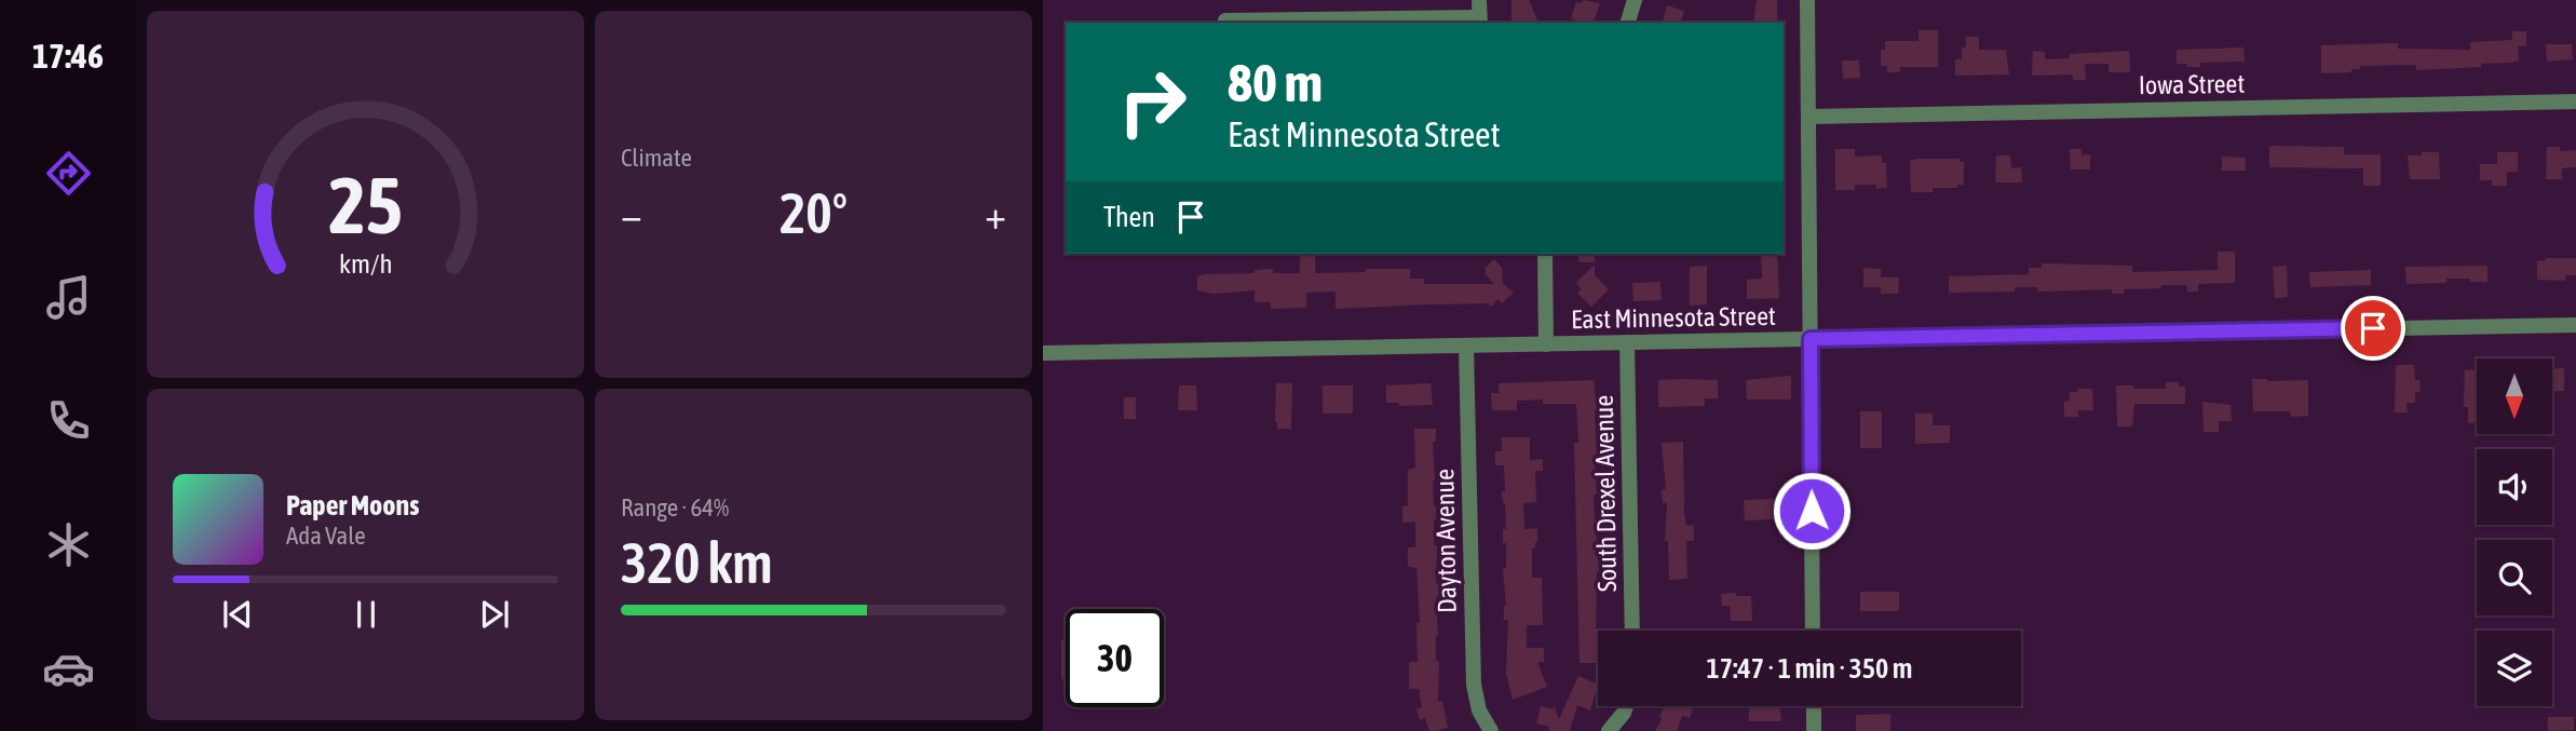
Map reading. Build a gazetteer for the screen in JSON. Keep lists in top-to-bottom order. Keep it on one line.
{"streets":{"street":["Iowa Street","East Minnesota Street","South Drexel Avenue","Dayton Avenue"]},"crossings":[["East Minnesota Street","South Drexel Avenue"],["East Minnesota Street","Dayton Avenue"]],"north":"bottom","page":{"tabs":"17:46","tile":["Climate",["Range · 64%","320 km"]],"turn":["80 m","East Minnesota Street"],"then":"Then","heat":["−","20°","+"],"song":["Paper Moons","Ada Vale"],"limit":"30","trip":"17:47 · 1 min · 350 m","gauge":["25","km/h"]}}
